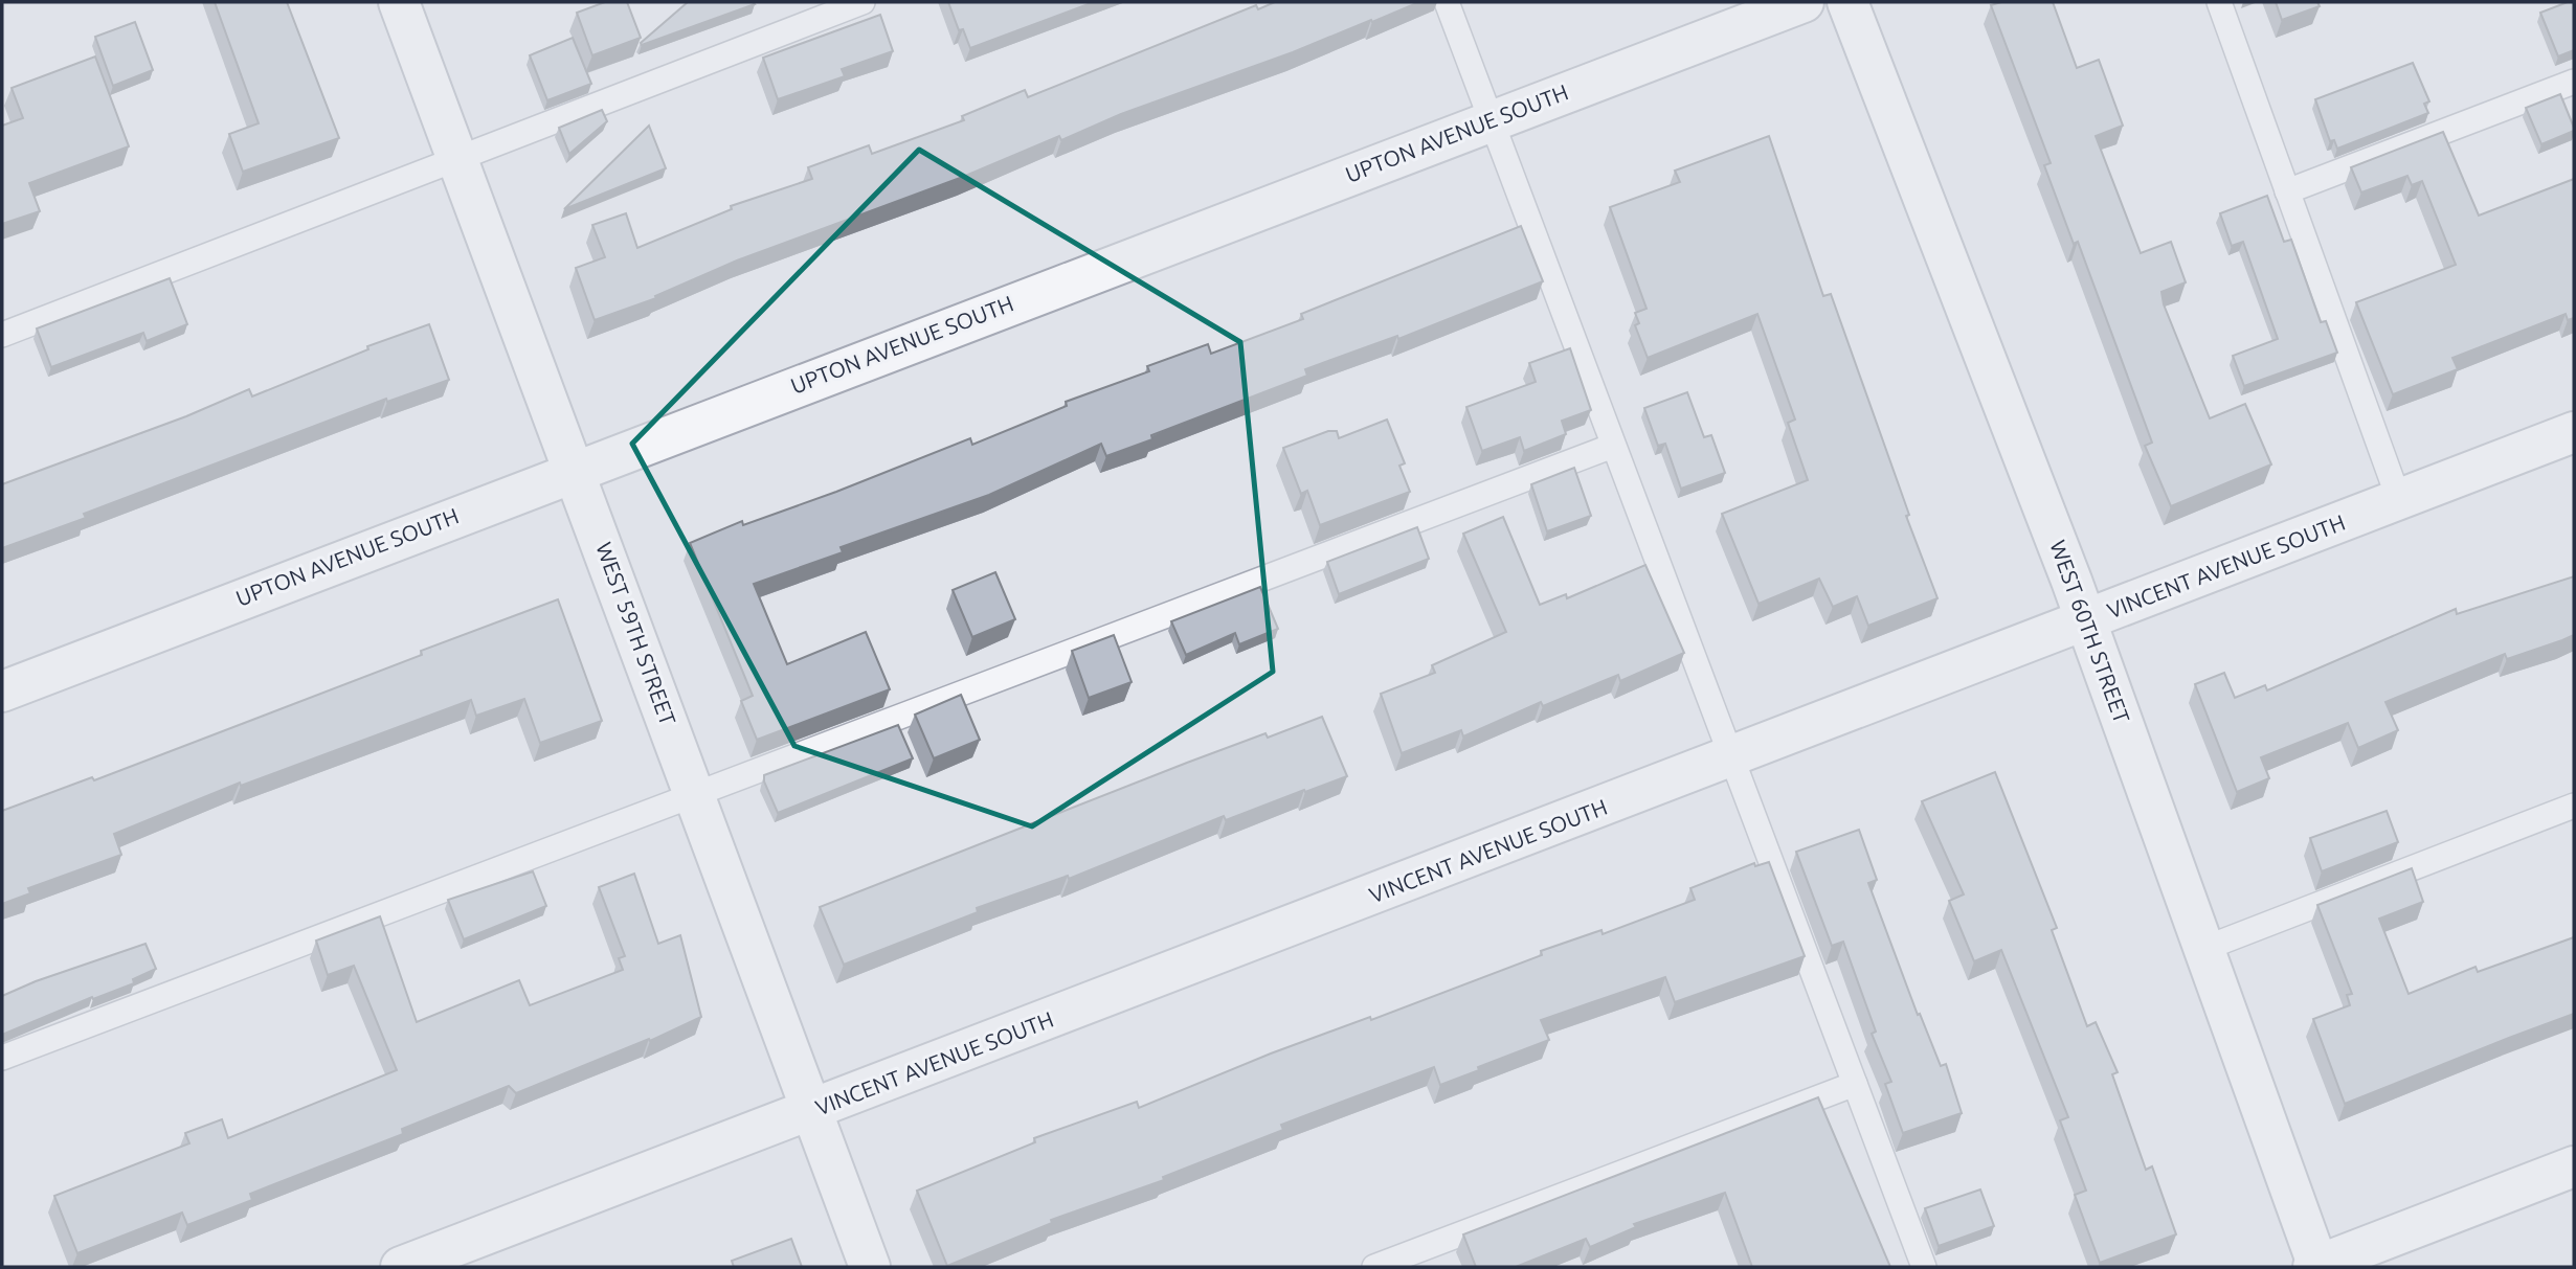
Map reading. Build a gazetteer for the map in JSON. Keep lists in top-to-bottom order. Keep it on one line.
{"streets":{"street":["UPTON AVENUE SOUTH","VINCENT AVENUE SOUTH","WEST 60TH STREET","WEST 59TH STREET"]},"crossings":[["UPTON AVENUE SOUTH","WEST 59TH STREET"],["VINCENT AVENUE SOUTH","WEST 60TH STREET"],["VINCENT AVENUE SOUTH","WEST 59TH STREET"]]}
